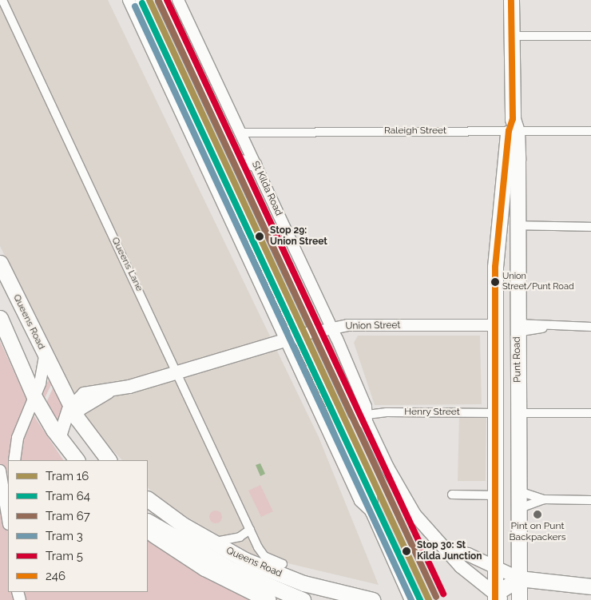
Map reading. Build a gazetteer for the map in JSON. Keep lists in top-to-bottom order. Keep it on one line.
{"streets":{"highway":["Queens Road","Union Street","Punt Road"],"main road":["St Kilda Road"],"street":["Raleigh Street","Queens Lane","Henry Street"]},"crossings":[["Raleigh Street","St Kilda Road"],["Raleigh Street","Punt Road"],["St Kilda Road","Union Street"],["St Kilda Road","Punt Road"],["St Kilda Road","Henry Street"],["Queens Lane","Union Street"],["Queens Road","Union Street"],["Union Street","Punt Road"],["Punt Road","Henry Street"]],"places":["Stop 29: Union Street","Union Street/Punt Road","Pint on Punt Backpackers","Stop 30: St Kilda Junction"],"lines":["tram line 16","tram line 67","tram line 5","transit line 246","tram line 64","tram line 3"],"legend":["Tram 16","Tram 64","Tram 67","Tram 3","Tram 5","246"]}
